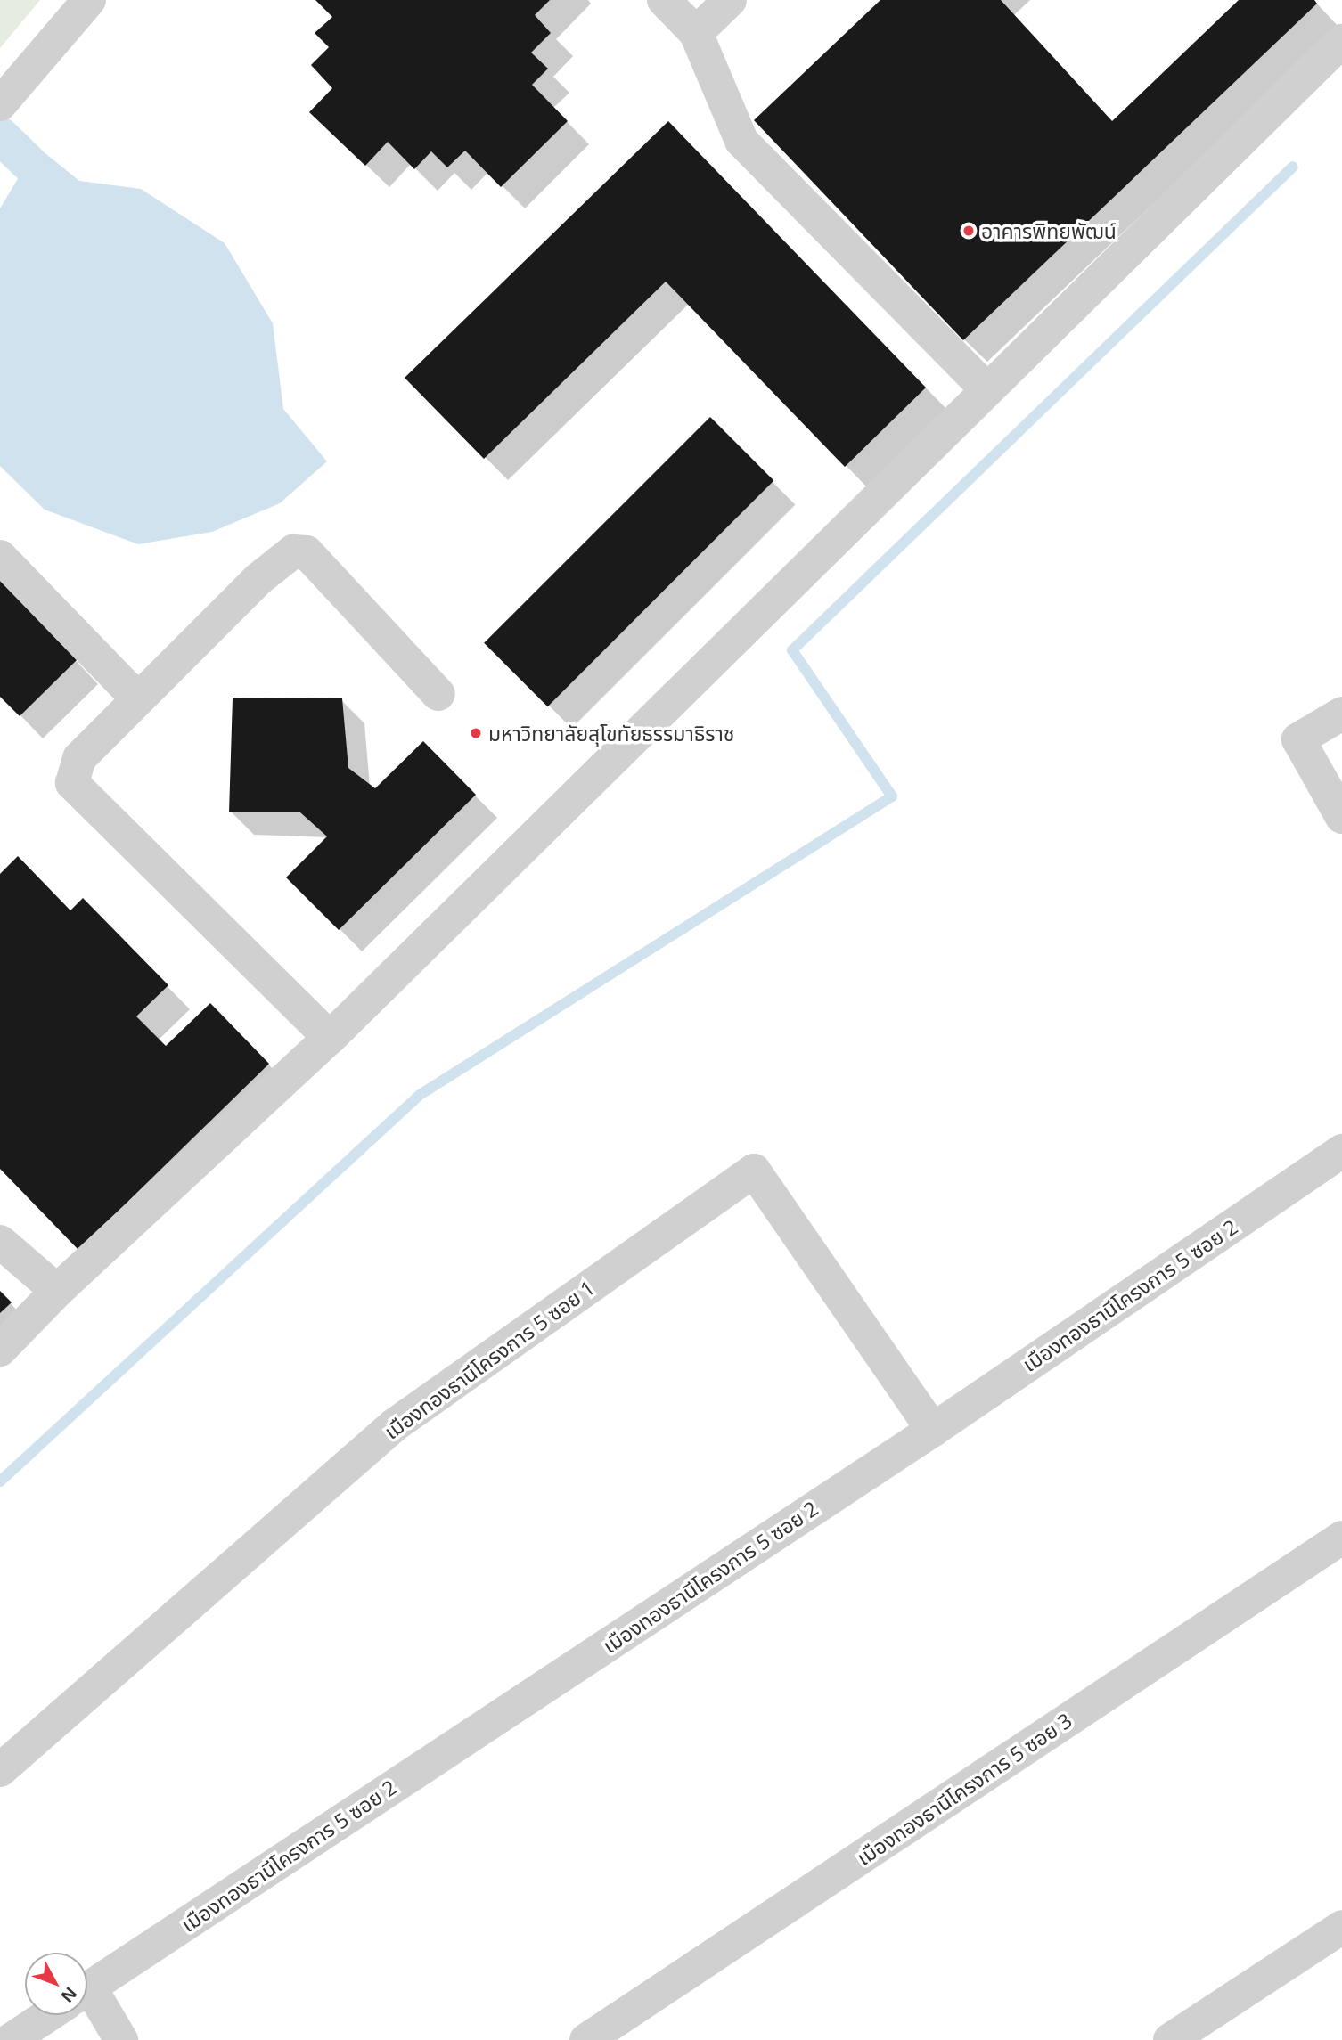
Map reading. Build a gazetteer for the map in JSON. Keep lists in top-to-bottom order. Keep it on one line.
{"streets":{"street":["เมืองทองธานีโครงการ 5 ซอย 2","เมืองทองธานีโครงการ 5 ซอย 1","เมืองทองธานีโครงการ 5 ซอย 3"]},"crossings":[["เมืองทองธานีโครงการ 5 ซอย 2","เมืองทองธานีโครงการ 5 ซอย 1"]],"places":["อาคารพิทยพัฒน์","มหาวิทยาลัยสุโขทัยธรรมาธิราช"],"north":"bottom right"}
